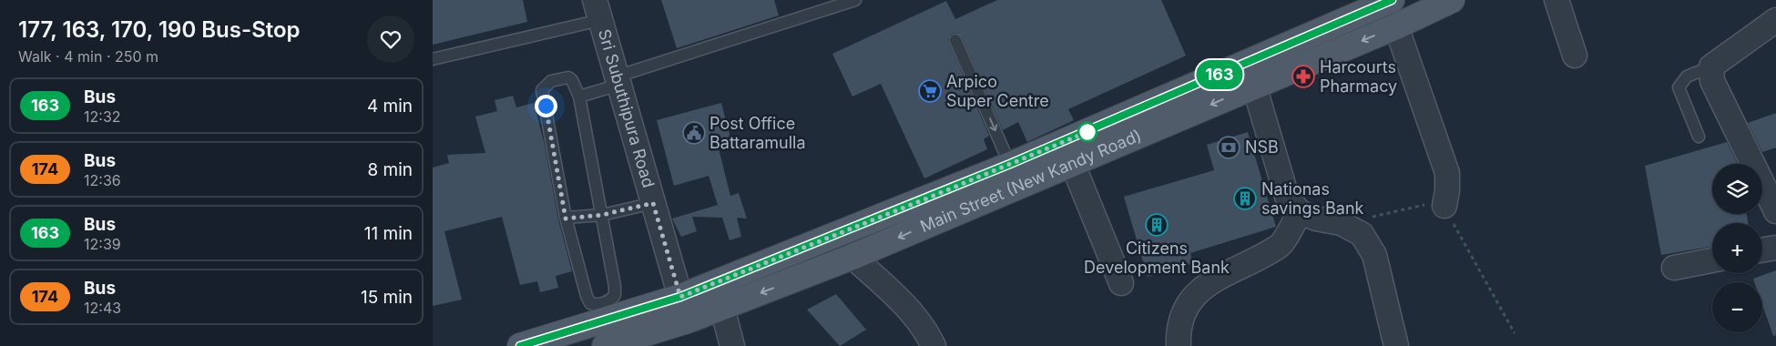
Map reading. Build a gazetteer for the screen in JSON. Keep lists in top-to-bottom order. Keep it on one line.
{"streets":{"main road":["Main Street (New Kandy Road)"],"street":["Sri Subuthipura Road"]},"crossings":[["Sri Subuthipura Road","Main Street (New Kandy Road)"]],"places":{"pharmacy":["Harcourts Pharmacy"],"supermarket":["Arpico Super Centre"],"public building":["Post Office Battaramulla"],"bank":["NSB"],"building":["Nationas savings Bank","Citizens Development Bank"]},"lines":["bus line 163"],"page":{"heading":["177, 163, 170, 190 Bus-Stop","Walk · 4 min · 250 m"],"on_map":"163","list":[{"mark":"163","name":"Bus","note":"12:32","value":"4 min"},{"mark":"174","name":"Bus","note":"12:36","value":"8 min"},{"mark":"163","name":"Bus","note":"12:39","value":"11 min"},{"mark":"174","name":"Bus","note":"12:43","value":"15 min"}],"map_buttons":["+","−"]}}
